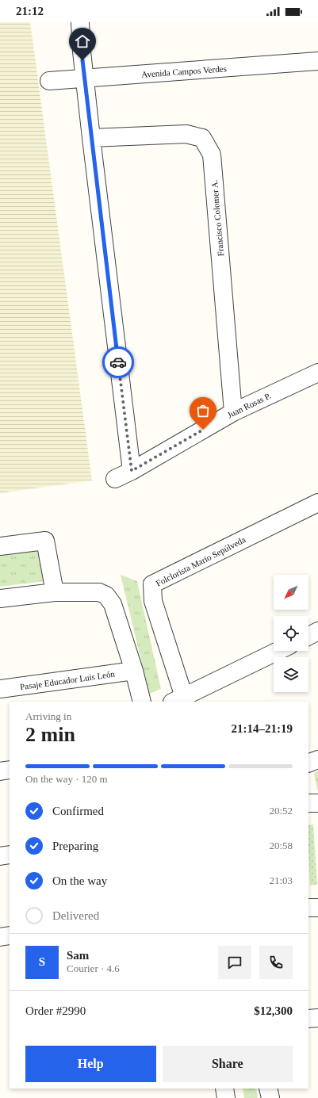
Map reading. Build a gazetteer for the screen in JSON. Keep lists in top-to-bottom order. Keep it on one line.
{"streets":{"street":["Avenida Campos Verdes","Francisco Colomer A.","Juan Rosas P.","Folclorista Mario Sepúlveda","Pasaje Educador Luis León"]},"crossings":[["Francisco Colomer A.","Juan Rosas P."]],"north":"bottom left","page":{"status":"21:12","heading":["2 min","Arriving in","21:14–21:19"],"panel":["Sam","Courier · 4.6","Order #2990","$12,300"],"bar":"On the way · 120 m","list":[["Confirmed","20:52"],["Preparing","20:58"],["On the way","21:03"],"Delivered"],"round":"S","buttons":["Help","Share"]}}
